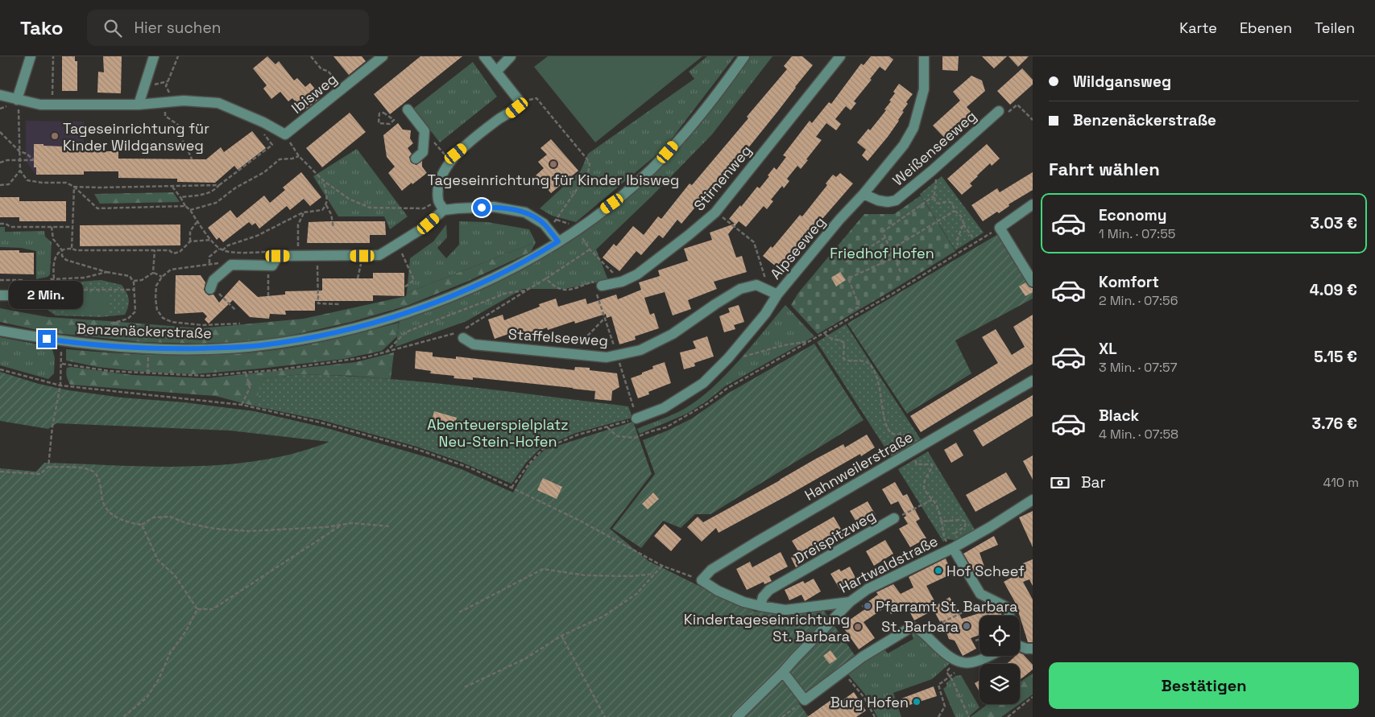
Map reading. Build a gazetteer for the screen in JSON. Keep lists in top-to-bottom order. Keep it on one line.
{"streets":{"street":["Ibisweg","Weißenseeweg","Stirnenweg","Alpseeweg","Benzenäckerstraße","Staffelseeweg","Hahnweilerstraße","Dreispitzweg","Hartwaldstraße"]},"crossings":[["Weißenseeweg","Alpseeweg"],["Alpseeweg","Staffelseeweg"],["Hahnweilerstraße","Hartwaldstraße"],["Dreispitzweg","Hartwaldstraße"]],"parks":["Friedhof Hofen","Abenteuerspielplatz Neu-Stein-Hofen"],"places":["Tageseinrichtung für Kinder Wildgansweg","Tageseinrichtung für Kinder Ibisweg","Hof Scheef","Pfarramt St. Barbara","St. Barbara","Kindertageseinrichtung St. Barbara","Burg Hofen"],"page":{"header":"Tako","search":"Hier suchen","nav":["Karte","Ebenen","Teilen"],"banner":["Wildgansweg","Benzenäckerstraße"],"heading":"Fahrt wählen","list":[{"name":"Economy","note":"1 Min. · 07:55","value":"3.03 €"},{"name":"Komfort","note":"2 Min. · 07:56","value":"4.09 €"},{"name":"XL","note":"3 Min. · 07:57","value":"5.15 €"},{"name":"Black","note":"4 Min. · 07:58","value":"3.76 €"}],"bubble":"2 Min.","pay":["Bar","410 m"],"buttons":"Bestätigen"}}
